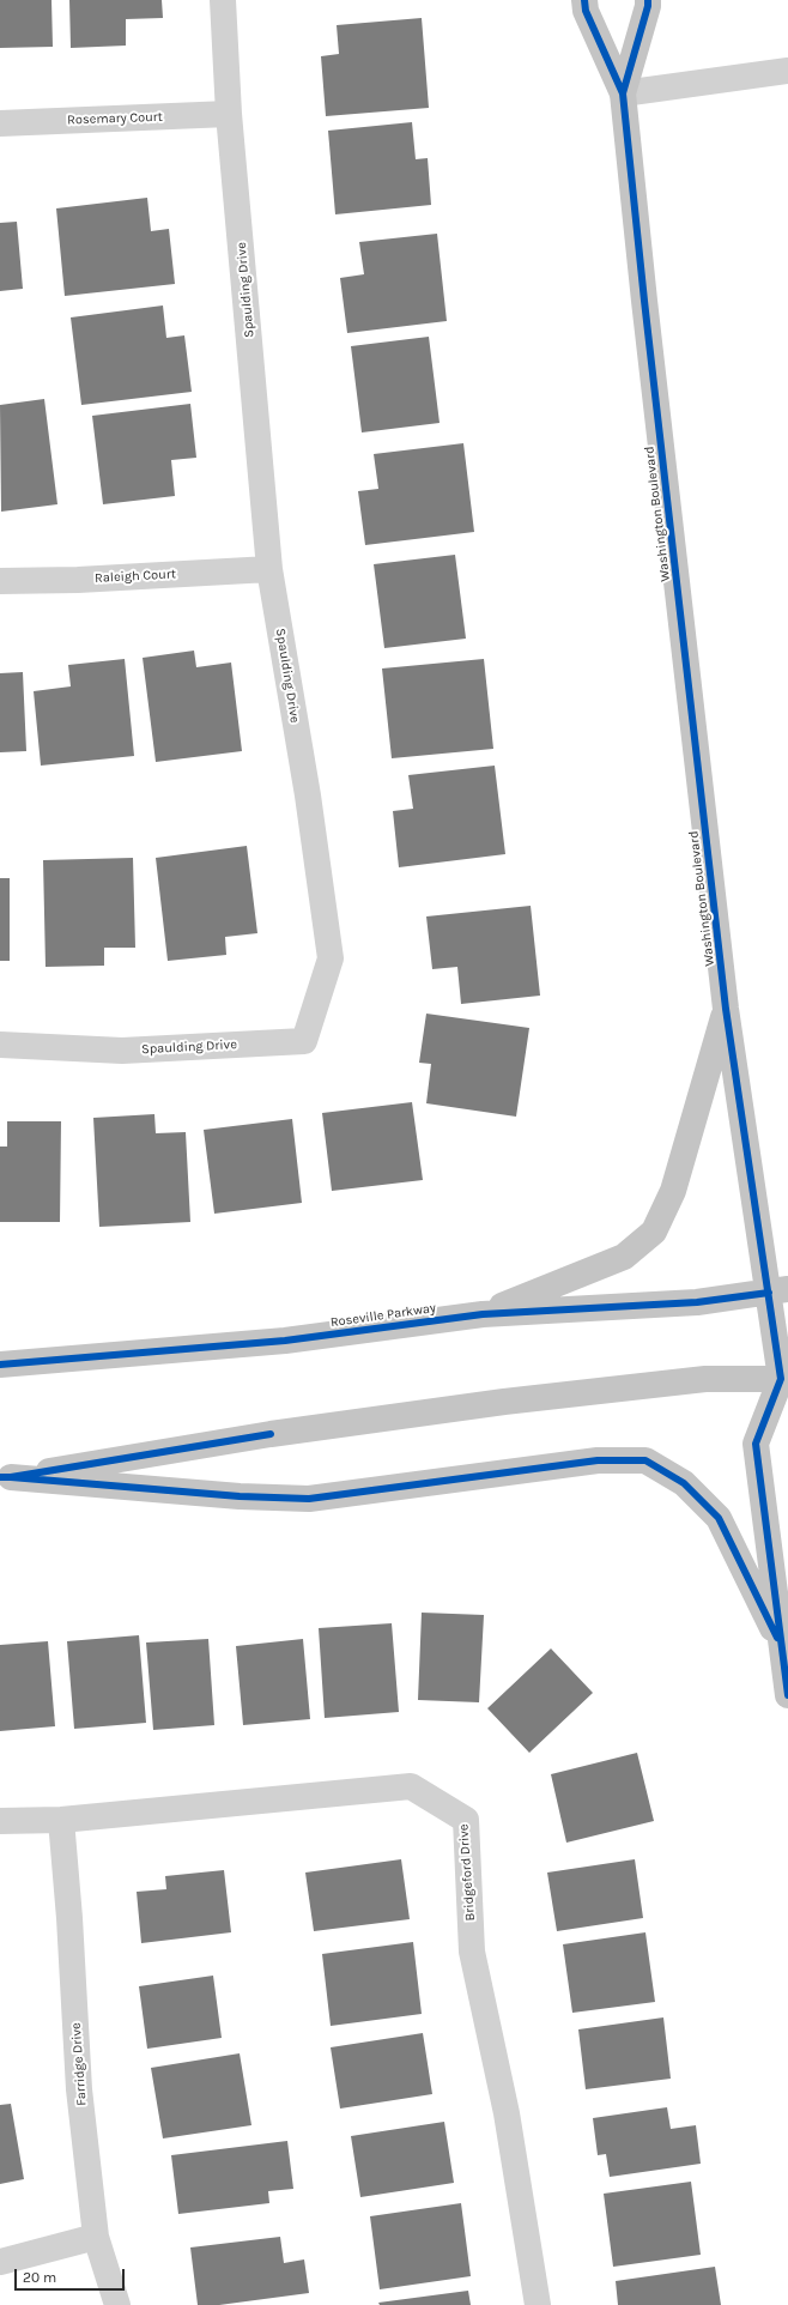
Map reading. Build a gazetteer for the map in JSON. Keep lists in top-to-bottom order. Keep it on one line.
{"streets":{"main road":["Washington Boulevard","Roseville Parkway"],"street":["Rosemary Court","Spaulding Drive","Raleigh Court","Bridgeford Drive","Farridge Drive"]},"crossings":[["Rosemary Court","Spaulding Drive"],["Spaulding Drive","Raleigh Court"],["Washington Boulevard","Roseville Parkway"],["Bridgeford Drive","Farridge Drive"]],"scale_bar":"20 m"}
